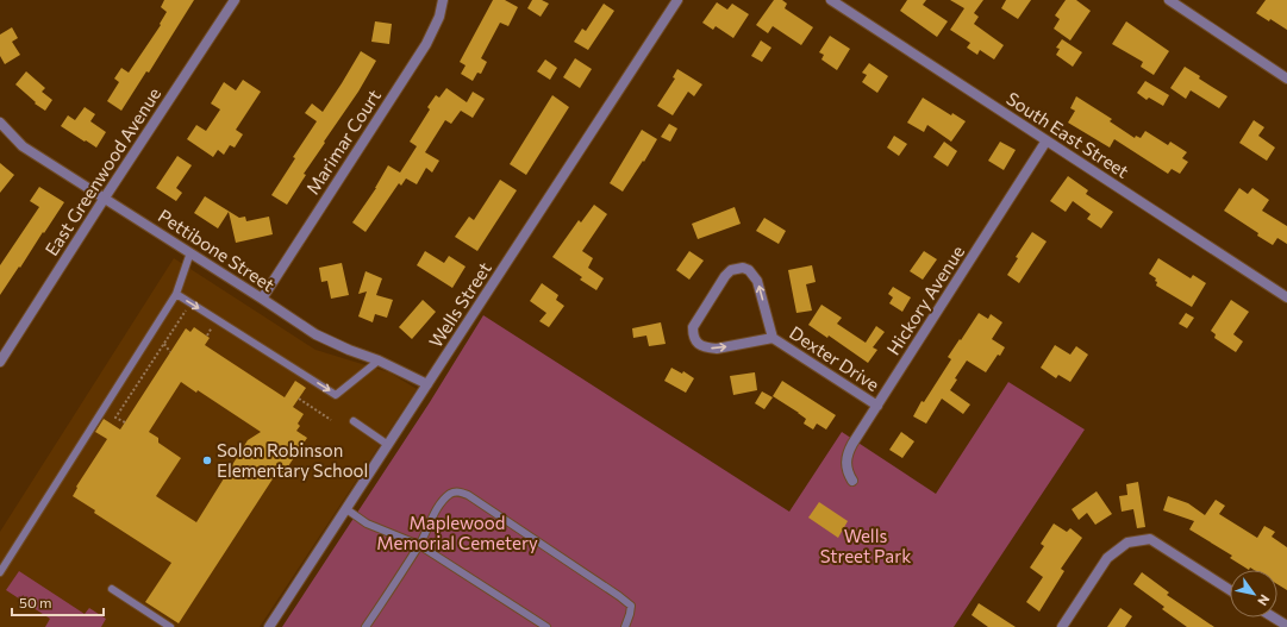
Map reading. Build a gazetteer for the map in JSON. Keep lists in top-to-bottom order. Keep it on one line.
{"streets":{"street":["South East Street","Marimar Court","East Greenwood Avenue","Pettibone Street","Hickory Avenue","Wells Street","Dexter Drive"]},"crossings":[["South East Street","Hickory Avenue"],["Marimar Court","Pettibone Street"],["East Greenwood Avenue","Pettibone Street"],["Pettibone Street","Wells Street"],["Hickory Avenue","Dexter Drive"]],"parks":["Maplewood Memorial Cemetery","Wells Street Park"],"places":["Solon Robinson Elementary School"],"scale_bar":"50 m","north":"bottom right"}
